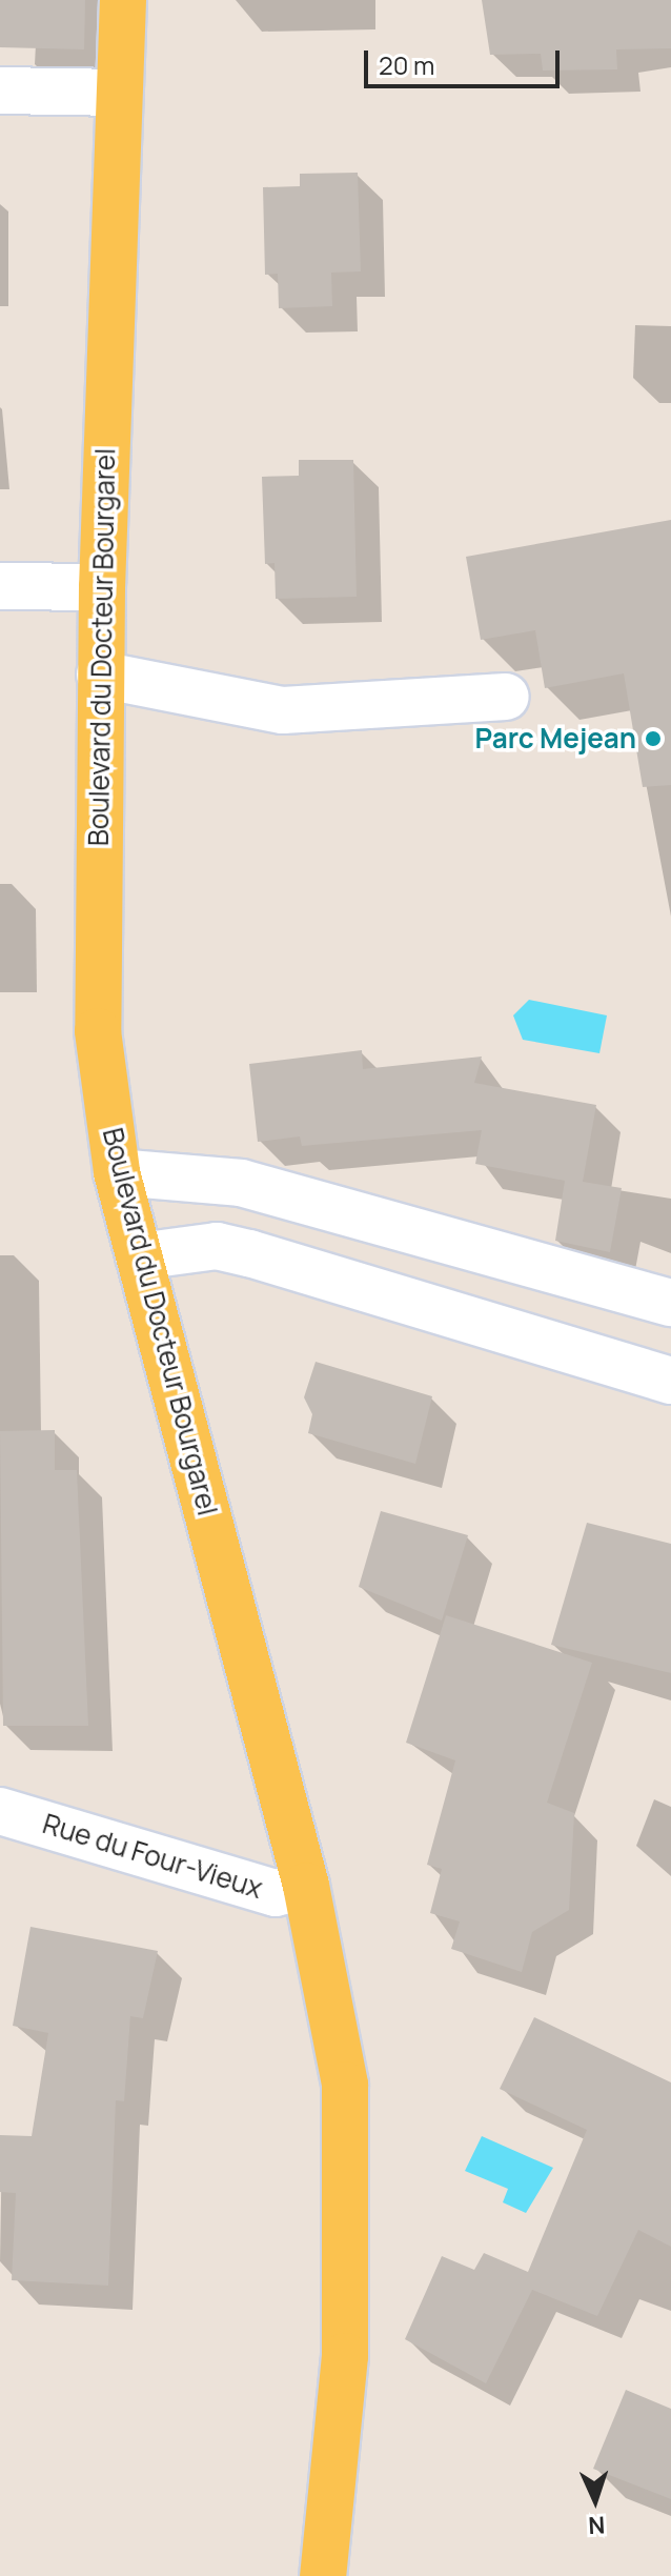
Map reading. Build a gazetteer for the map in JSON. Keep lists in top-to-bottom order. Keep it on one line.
{"streets":{"main road":["Boulevard du Docteur Bourgarel"],"street":["Rue du Four-Vieux"]},"crossings":[["Boulevard du Docteur Bourgarel","Rue du Four-Vieux"]],"places":["Parc Mejean"],"scale_bar":"20 m","north":"bottom"}
